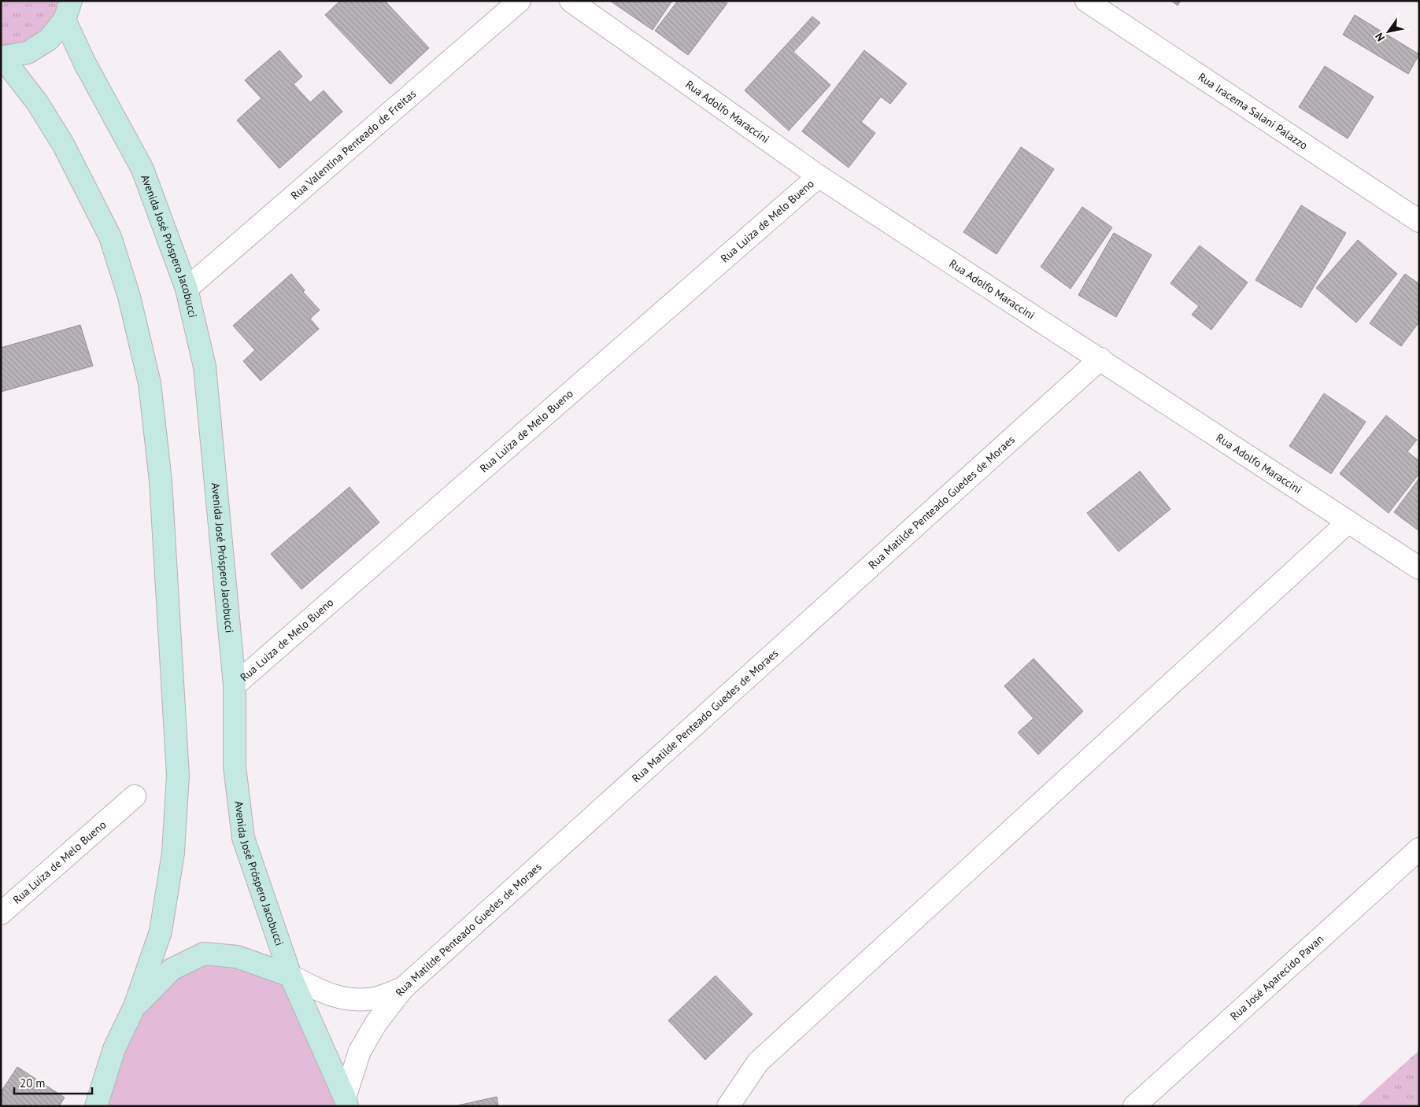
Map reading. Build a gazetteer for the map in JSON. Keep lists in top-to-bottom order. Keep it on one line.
{"streets":{"main road":["Avenida José Próspero Jacobucci"],"street":["Rua Iracema Salani Palazzo","Rua Adolfo Maraccini","Rua Valentina Penteado de Freitas","Rua Luiza de Melo Bueno","Rua Matilde Penteado Guedes de Moraes","Rua José Aparecido Pavan"]},"crossings":[["Rua Adolfo Maraccini","Rua Luiza de Melo Bueno"],["Rua Adolfo Maraccini","Rua Matilde Penteado Guedes de Moraes"],["Rua Valentina Penteado de Freitas","Avenida José Próspero Jacobucci"],["Rua Luiza de Melo Bueno","Avenida José Próspero Jacobucci"],["Avenida José Próspero Jacobucci","Rua Matilde Penteado Guedes de Moraes"]],"scale_bar":"20 m","north":"bottom left"}
